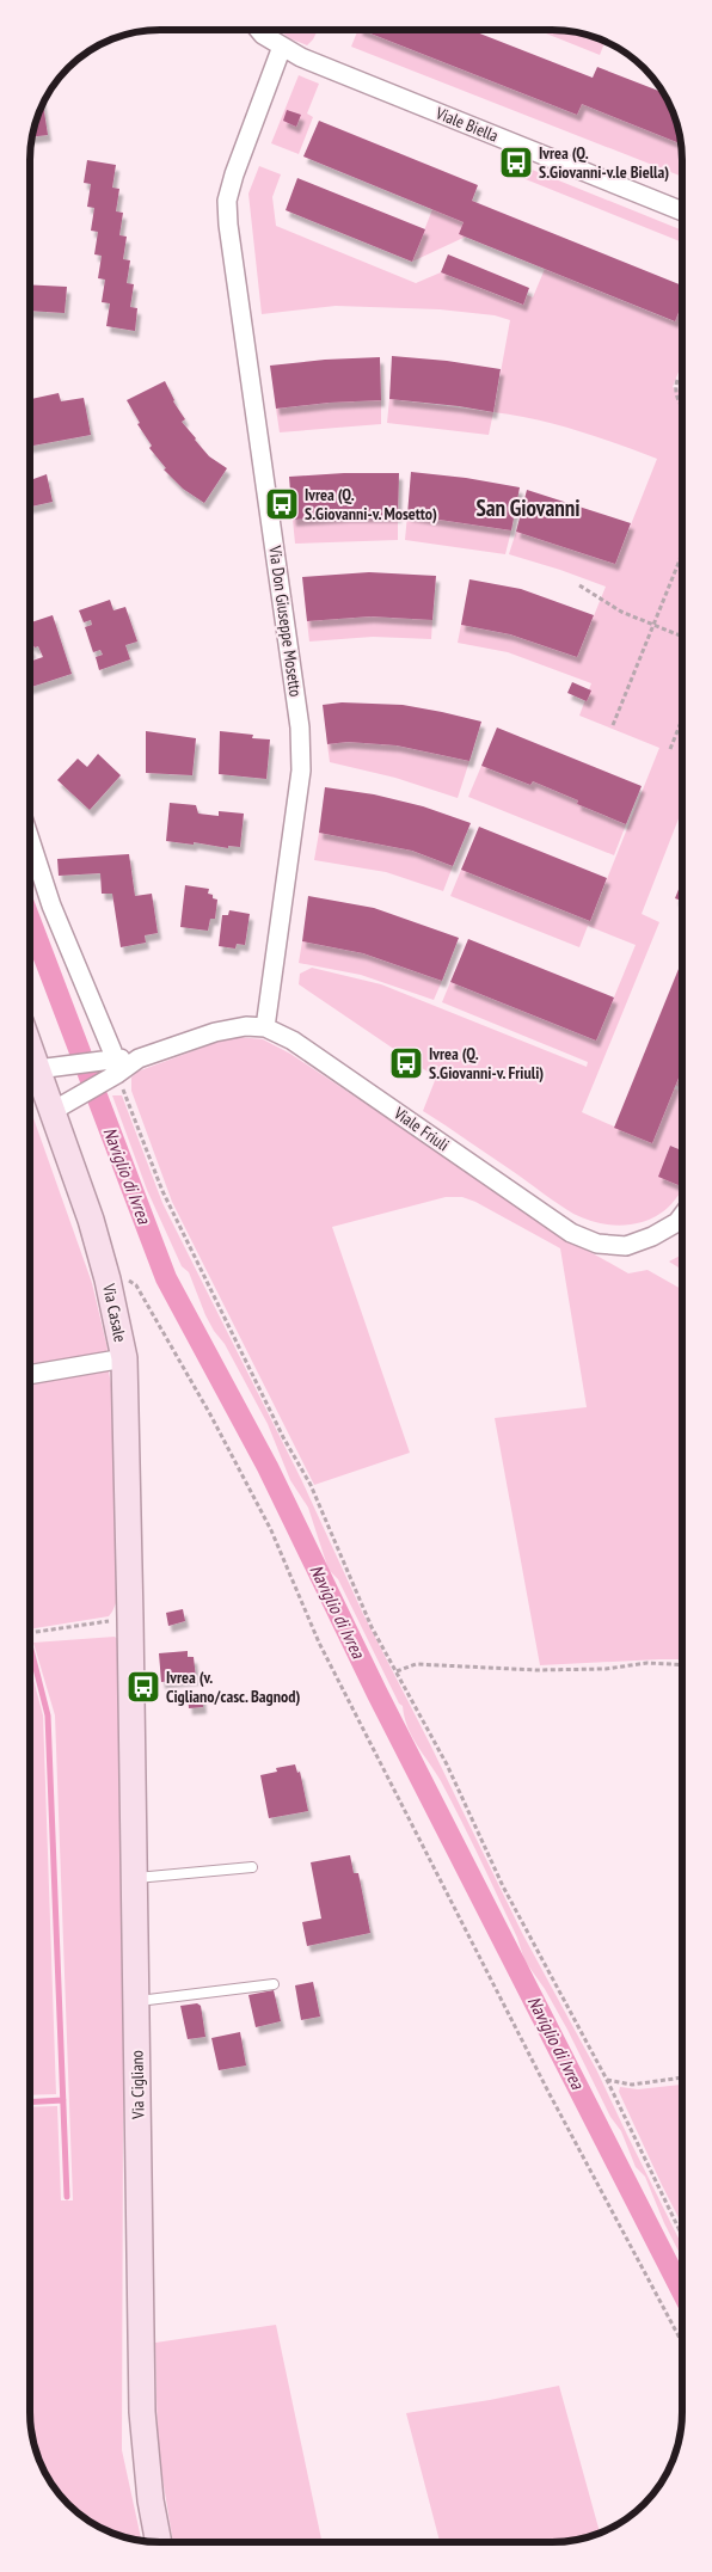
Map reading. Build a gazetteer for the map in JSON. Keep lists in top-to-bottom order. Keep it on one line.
{"streets":{"main road":["Via Casale","Via Cigliano"],"street":["Viale Biella","Via Don Giuseppe Mosetto","Viale Friuli"]},"crossings":[["Viale Biella","Via Don Giuseppe Mosetto"],["Via Don Giuseppe Mosetto","Viale Friuli"],["Viale Friuli","Via Casale"],["Via Casale","Via Cigliano"]],"districts":["San Giovanni"],"water":["Naviglio di Ivrea"],"places":{"bus stop":["Ivrea (Q. S.Giovanni-v.le Biella)","Ivrea (Q. S.Giovanni-v. Mosetto)","Ivrea (Q. S.Giovanni-v. Friuli)","Ivrea (v. Cigliano/casc. Bagnod)"]}}
